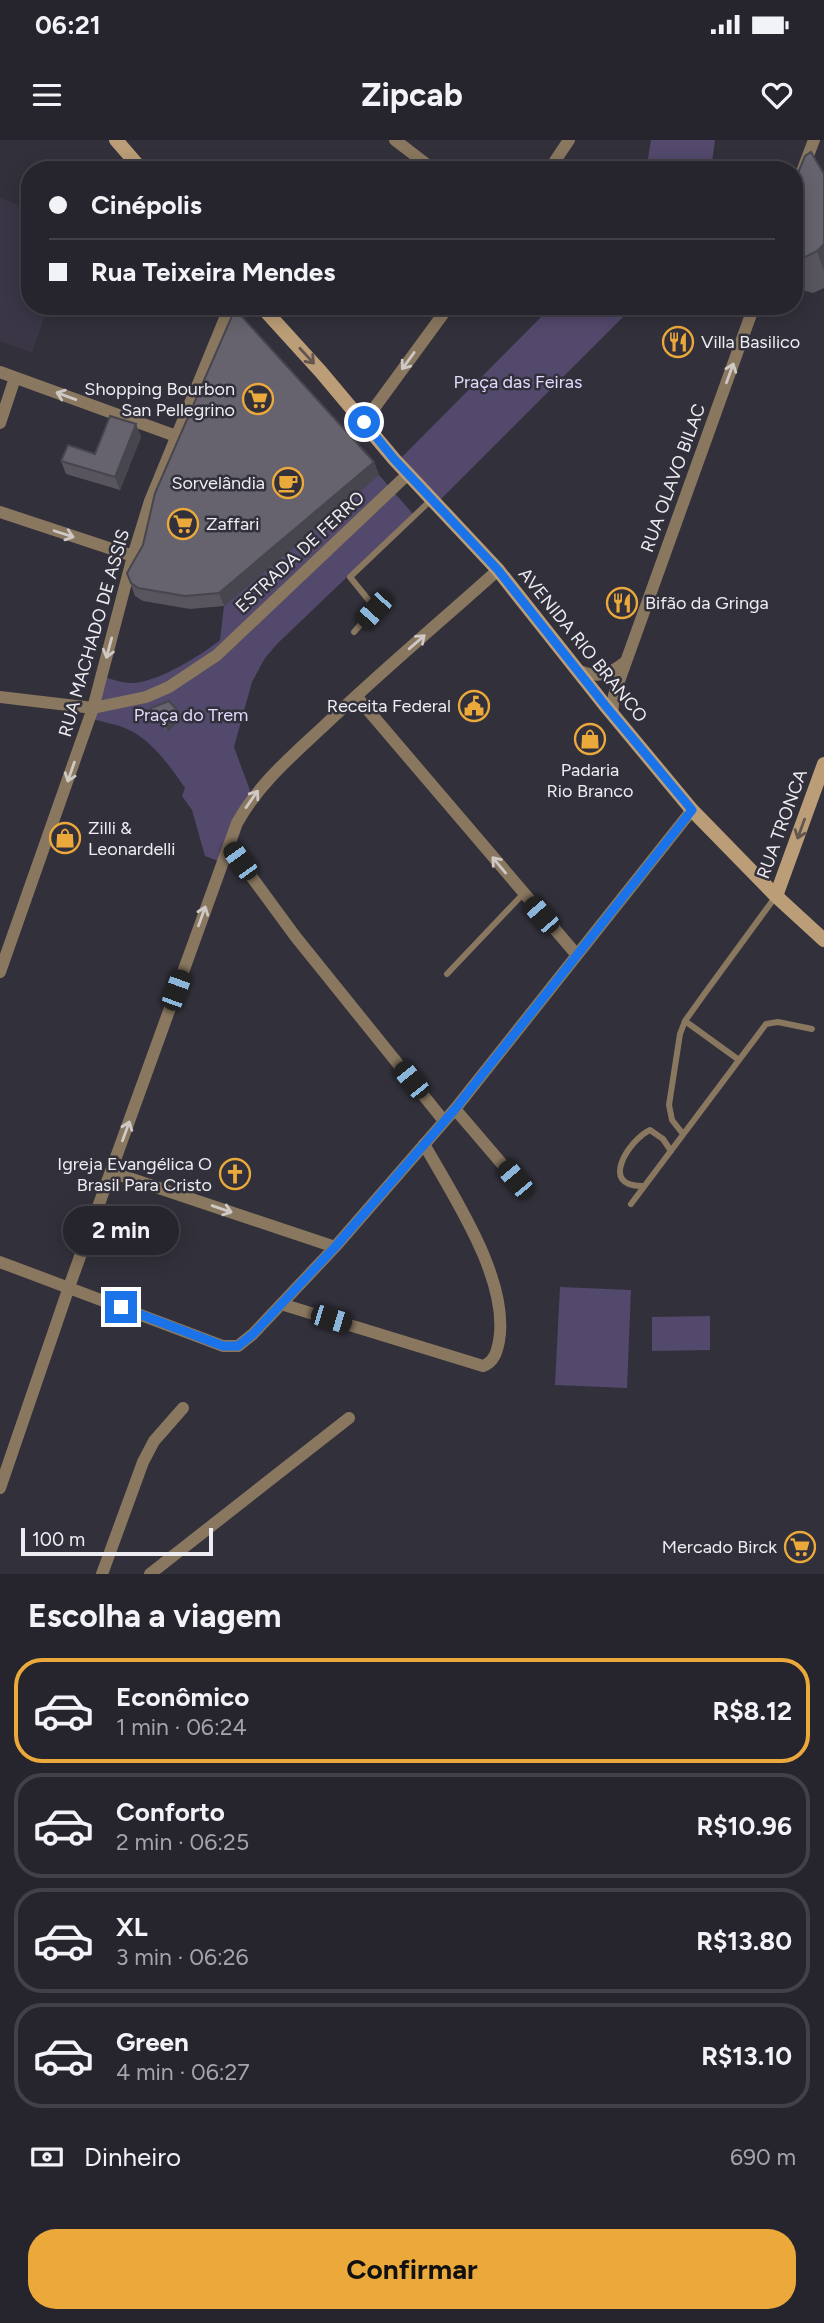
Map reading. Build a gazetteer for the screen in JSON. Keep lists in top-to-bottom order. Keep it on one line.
{"streets":{"main road":["AVENIDA RIO BRANCO","RUA TRONCA"],"street":["RUA OLAVO BILAC","ESTRADA DE FERRO","RUA MACHADO DE ASSIS"]},"crossings":[["RUA OLAVO BILAC","AVENIDA RIO BRANCO"],["ESTRADA DE FERRO","RUA MACHADO DE ASSIS"],["ESTRADA DE FERRO","AVENIDA RIO BRANCO"],["AVENIDA RIO BRANCO","RUA TRONCA"]],"one_way":["RUA OLAVO BILAC","RUA MACHADO DE ASSIS","RUA TRONCA"],"parks":["Praça das Feiras","Praça do Trem"],"places":{"restaurant":["Villa Basilico","Bifão da Gringa"],"supermarket":["Shopping Bourbon San Pellegrino","Zaffari","Mercado Birck"],"cafe":["Sorvelândia"],"public building":["Receita Federal"],"shop":["Padaria Rio Branco","Zilli & Leonardelli"],"church":["Igreja Evangélica O Brasil Para Cristo"]},"scale_bar":"100 m","page":{"status":"06:21","header":"Zipcab","banner":["Cinépolis","Rua Teixeira Mendes"],"bubble":"2 min","scale":"100 m","heading":"Escolha a viagem","list":[{"name":"Econômico","note":"1 min · 06:24","value":"R$8.12"},{"name":"Conforto","note":"2 min · 06:25","value":"R$10.96"},{"name":"XL","note":"3 min · 06:26","value":"R$13.80"},{"name":"Green","note":"4 min · 06:27","value":"R$13.10"}],"pay":["Dinheiro","690 m"],"buttons":"Confirmar"}}
